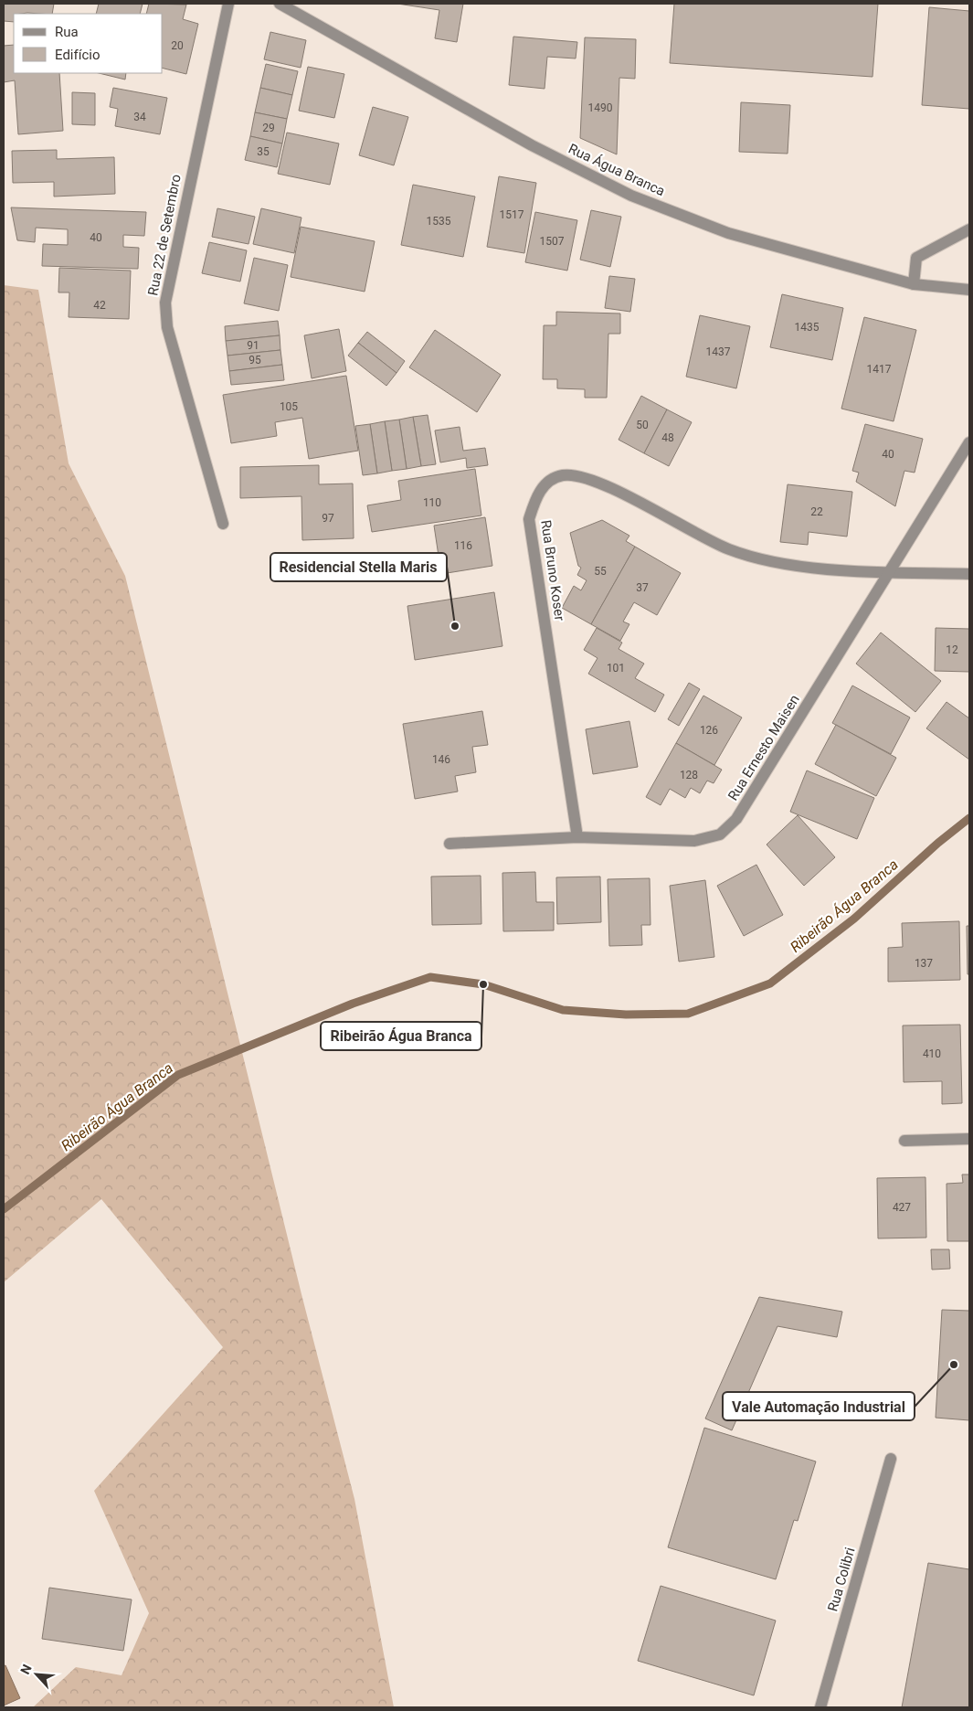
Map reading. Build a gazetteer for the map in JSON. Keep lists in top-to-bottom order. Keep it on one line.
{"streets":{"street":["Rua Água Branca","Rua 22 de Setembro","Rua Bruno Koser","Rua Ernesto Maisen","Rua Colibri"]},"crossings":[["Rua Bruno Koser","Rua Ernesto Maisen"]],"water":["Ribeirão Água Branca"],"places":["Residencial Stella Maris","Ribeirão Água Branca","Vale Automação Industrial"],"house_numbers":["20","1490","34","29","35","1517","1535","40","1507","42","1435","91","1437","95","1417","105","50","48","40","110","22","97","116","55","37","12","101","126","146","128","137","410","427"],"legend":["Rua","Edifício"],"north":"top left"}
